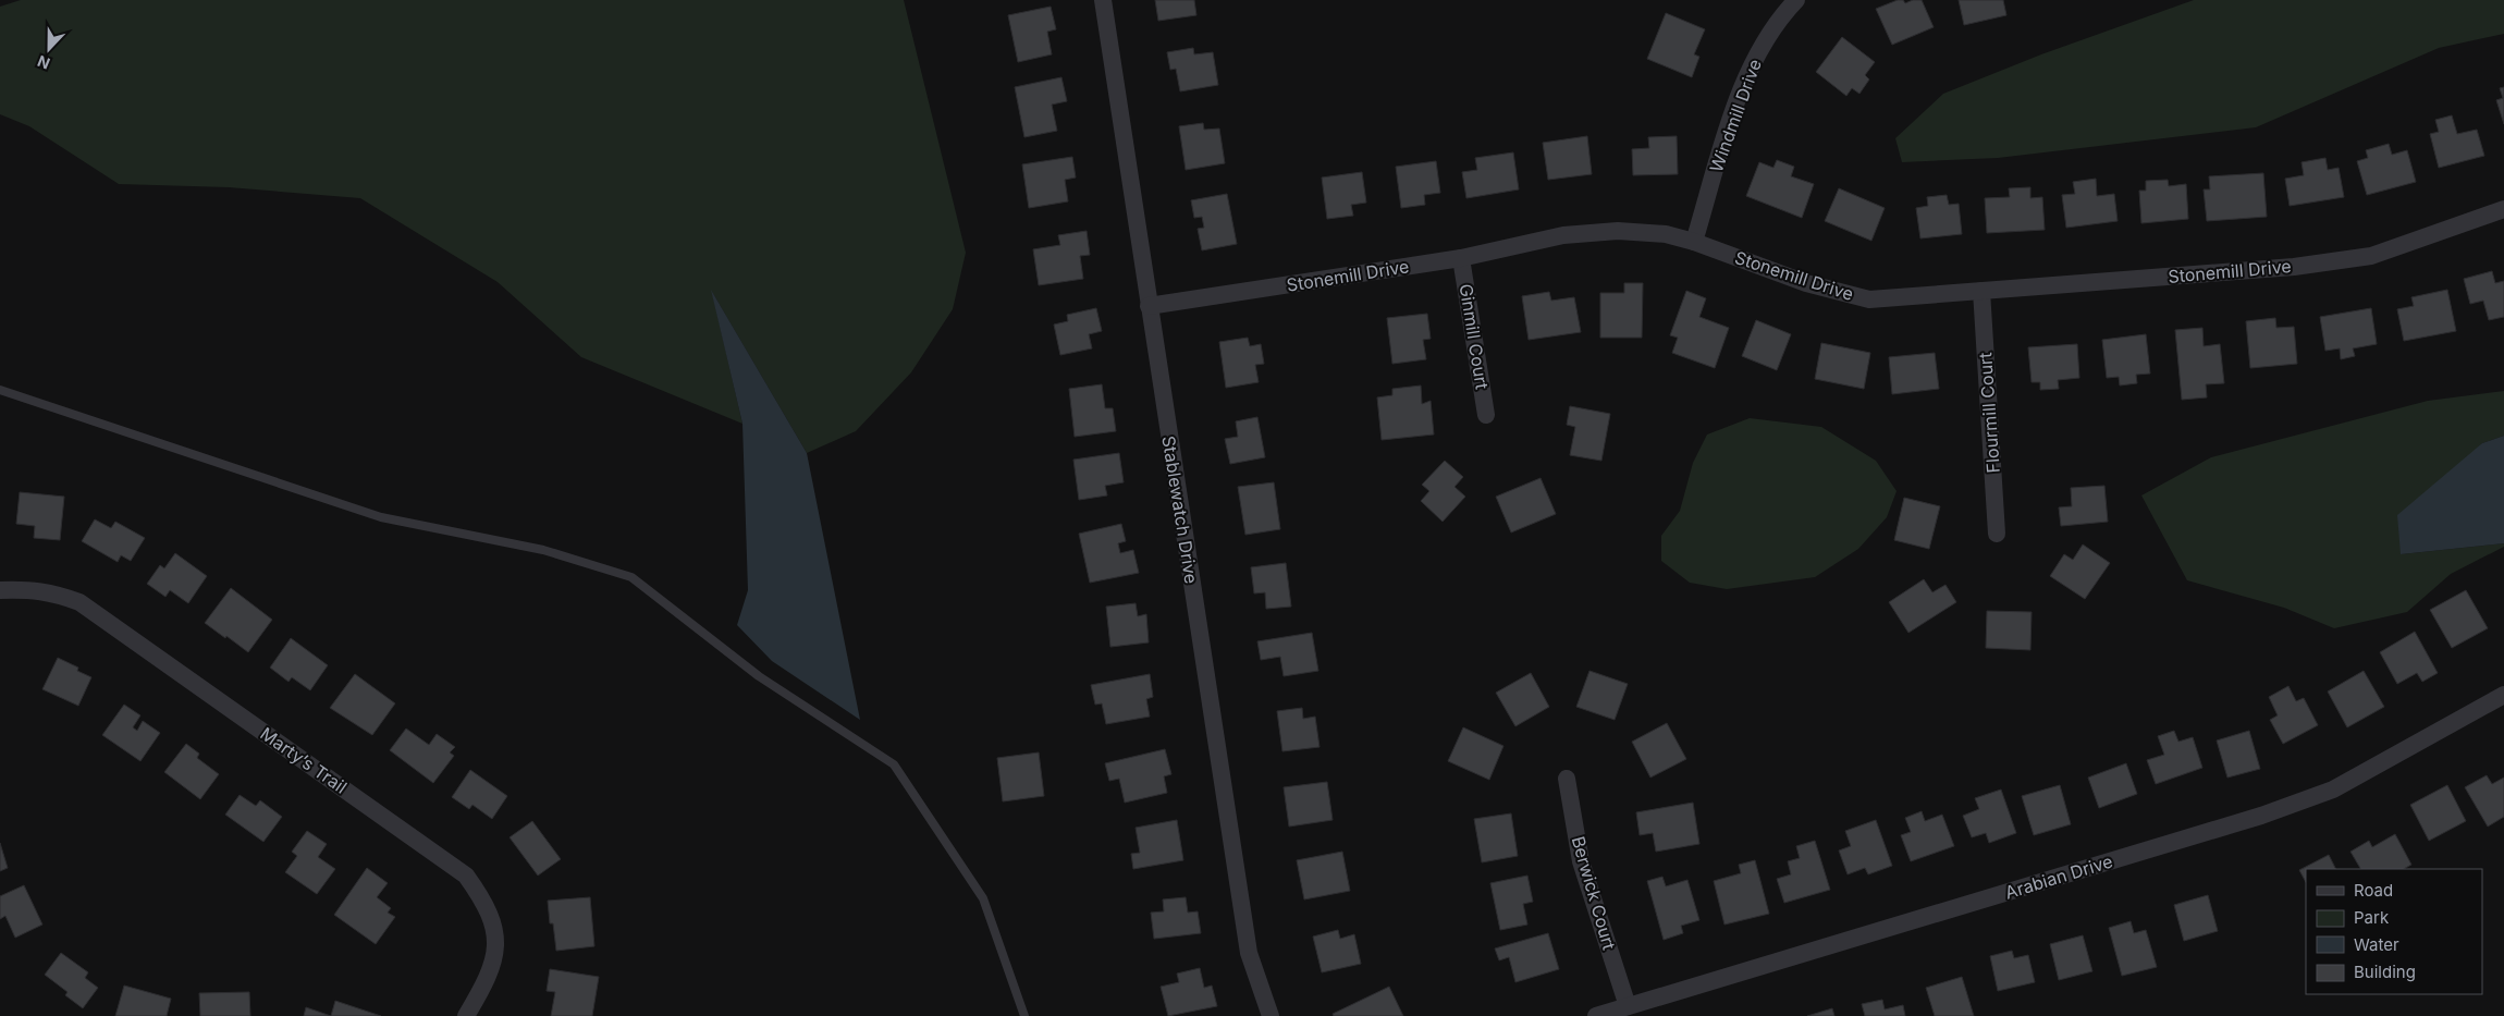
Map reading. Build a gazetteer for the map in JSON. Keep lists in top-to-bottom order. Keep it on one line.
{"streets":{"street":["Windmill Drive","Stonemill Drive","Ginmill Court","Flourmill Court","Stablewatch Drive","Marty’s Trail","Arabian Drive","Berwick Court"]},"crossings":[["Windmill Drive","Stonemill Drive"],["Stonemill Drive","Ginmill Court"],["Stonemill Drive","Flourmill Court"],["Stonemill Drive","Stablewatch Drive"],["Arabian Drive","Berwick Court"]],"legend":["Road","Park","Water","Building"],"north":"bottom"}
